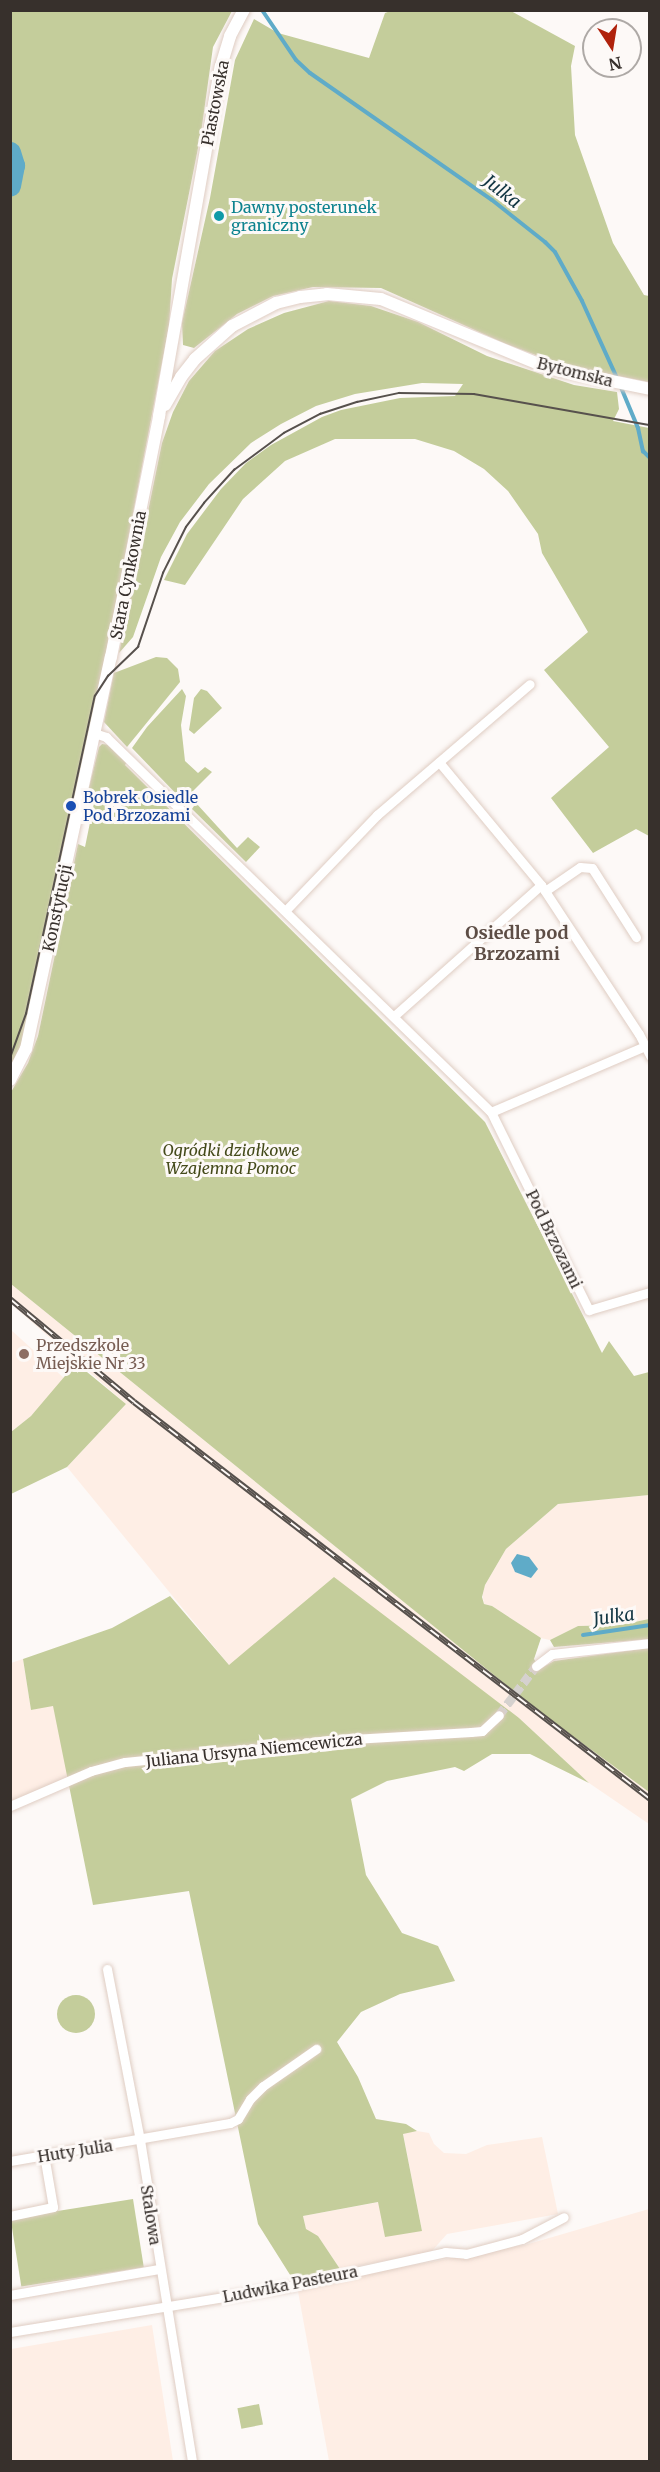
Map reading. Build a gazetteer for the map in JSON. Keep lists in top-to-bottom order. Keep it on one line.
{"streets":{"street":["Piastowska","Bytomska","Stara Cynkownia","Konstytucji","Pod Brzozami","Juliana Ursyna Niemcewicza","Huty Julia","Stalowa","Ludwika Pasteura"]},"crossings":[["Piastowska","Stara Cynkownia"],["Bytomska","Stara Cynkownia"],["Stara Cynkownia","Konstytucji"],["Stara Cynkownia","Pod Brzozami"],["Konstytucji","Pod Brzozami"],["Huty Julia","Stalowa"],["Stalowa","Ludwika Pasteura"]],"districts":["Osiedle pod Brzozami"],"water":["Julka"],"parks":["Ogródki działkowe Wzajemna Pomoc"],"places":["Dawny posterunek graniczny","Bobrek Osiedle Pod Brzozami","Przedszkole Miejskie Nr 33"],"north":"bottom"}
